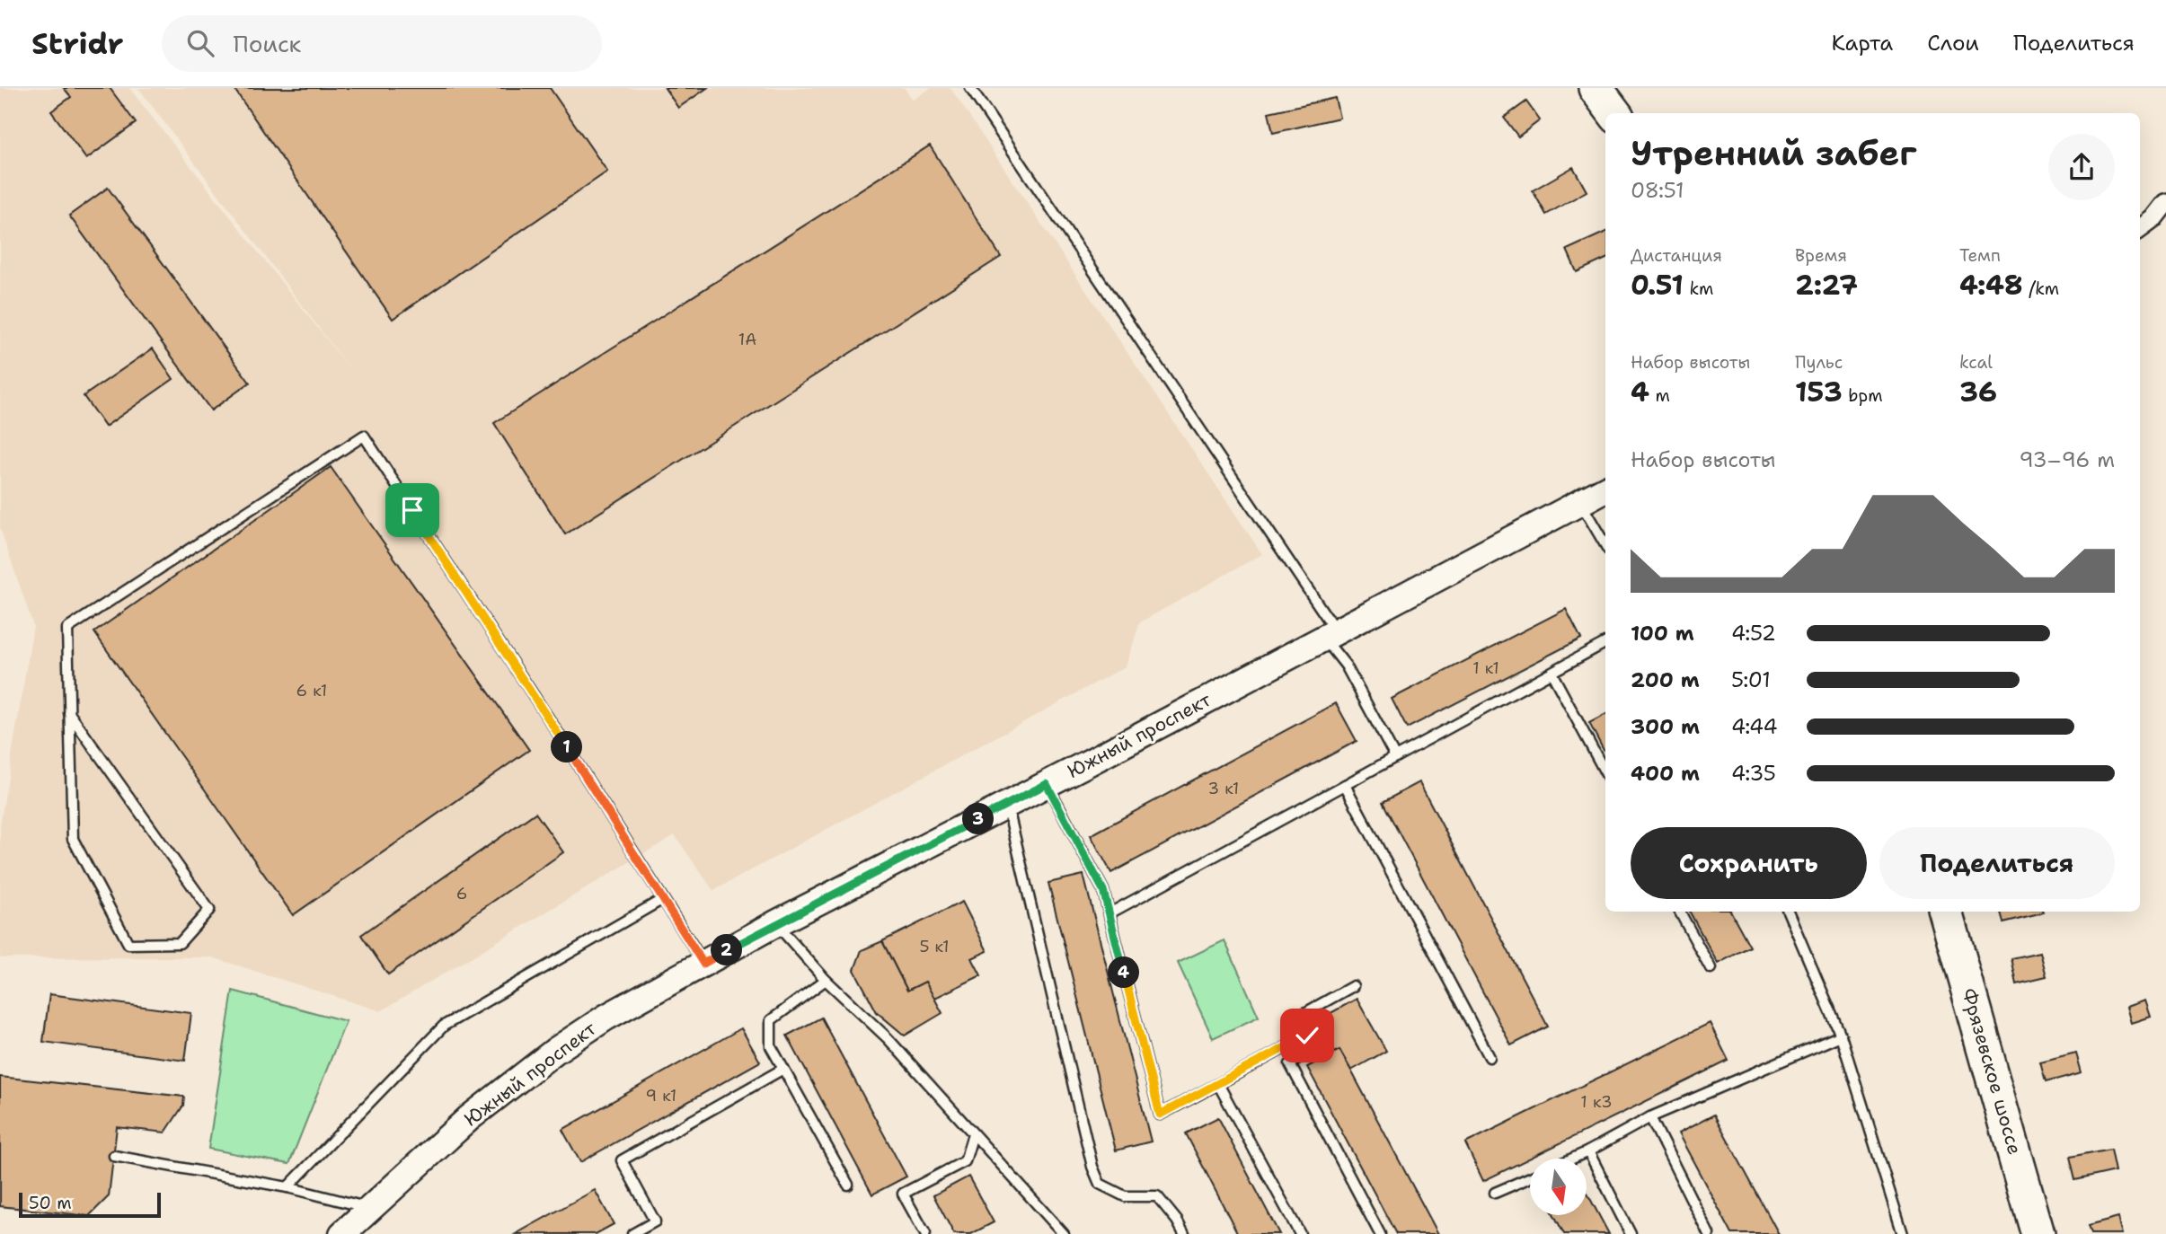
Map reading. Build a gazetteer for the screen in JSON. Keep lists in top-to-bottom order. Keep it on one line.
{"streets":{"highway":["Фрязевское шоссе"],"main road":["Южный проспект"]},"house_numbers":["1А","1 к1","6 к1","3 к1","6","5 к1","9 к1","1 к3"],"scale_bar":"50 m","north":"bottom","page":{"header":"Stridr","search":"Поиск","nav":["Карта","Слои","Поделиться"],"heading":["Утренний забег","08:51"],"stats":[["Дистанция","0.51 km"],["Время","2:27"],["Темп","4:48 /km"],["Набор высоты","4 m"],["Пульс","153 bpm"],["kcal","36"]],"chart":["Набор высоты","93–96 m"],"list":[{"name":"100 m","note":"4:52"},{"name":"200 m","note":"5:01"},{"name":"300 m","note":"4:44"},{"name":"400 m","note":"4:35"}],"pins":["1","3","2","4"],"buttons":["Сохранить","Поделиться"],"scale":"50 m"}}
